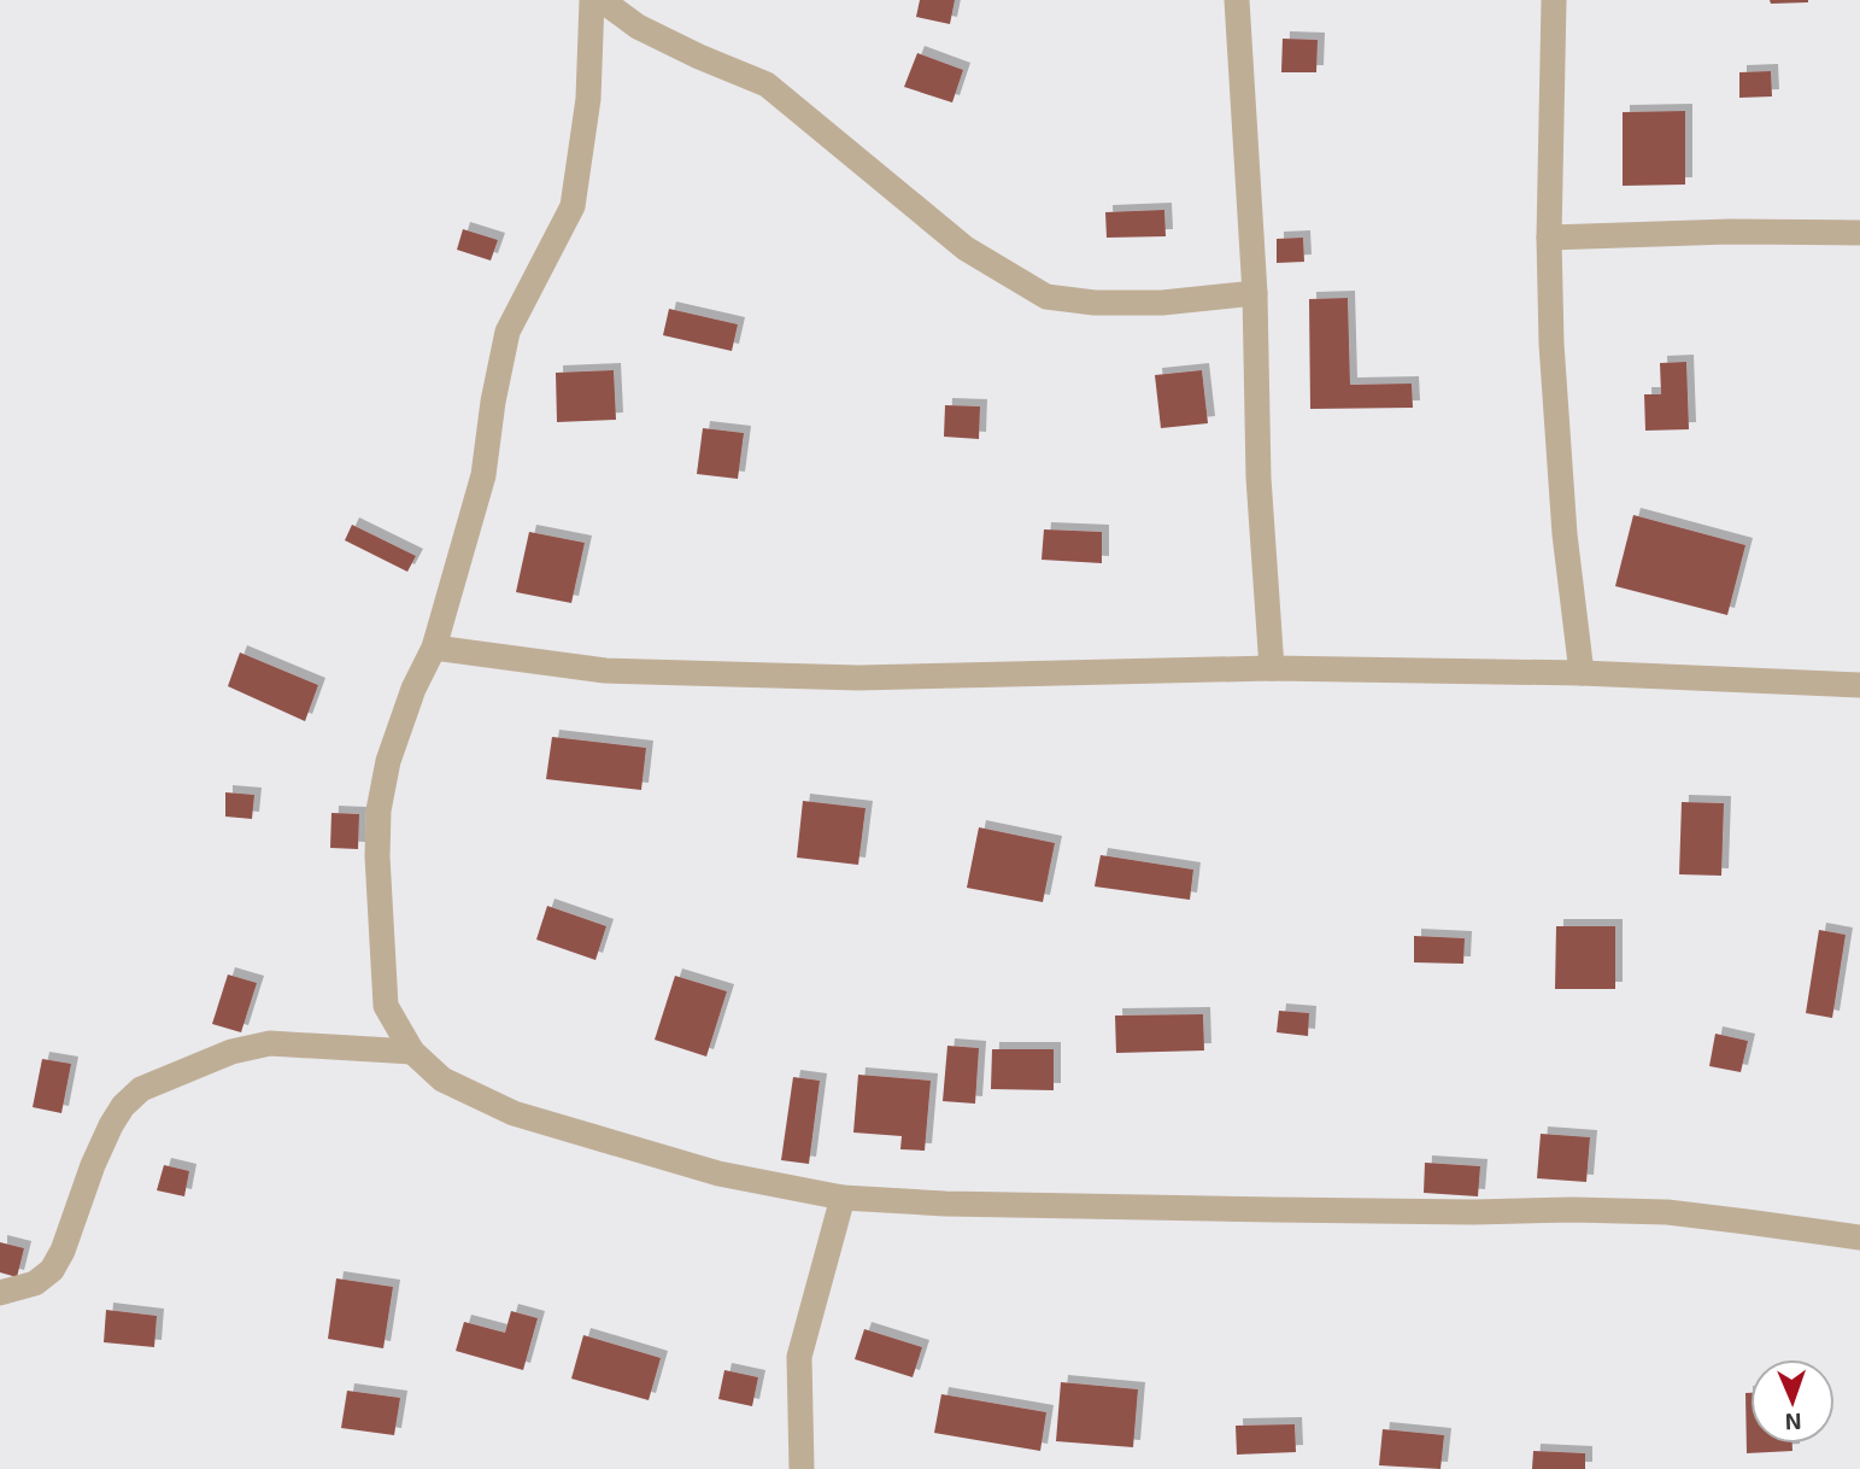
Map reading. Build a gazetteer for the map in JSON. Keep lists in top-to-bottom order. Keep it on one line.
{"north":"bottom"}
